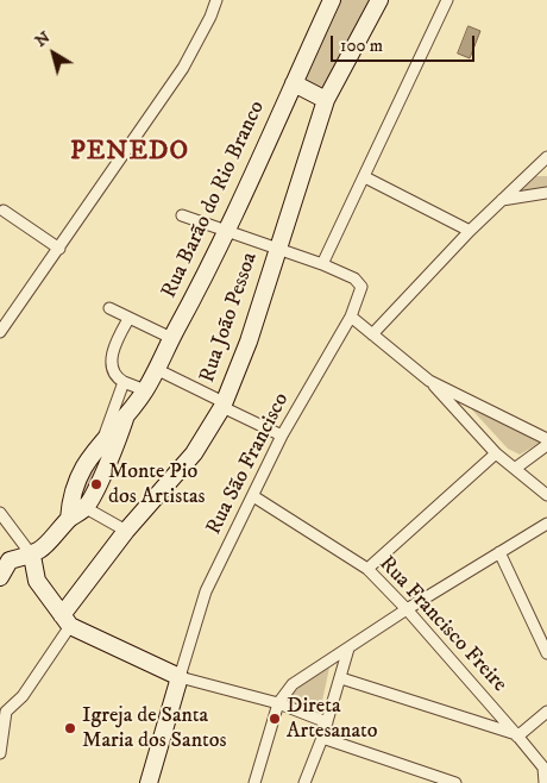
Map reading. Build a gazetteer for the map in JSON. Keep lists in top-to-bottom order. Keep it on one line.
{"streets":{"main road":["Rua Barão do Rio Branco","Rua João Pessoa"],"street":["Rua São Francisco","Rua Francisco Freire"]},"crossings":[["Rua São Francisco","Rua Francisco Freire"]],"districts":["PENEDO"],"places":["Monte Pio dos Artistas","Direta Artesanato","Igreja de Santa Maria dos Santos"],"scale_bar":"100 m","north":"top left"}
